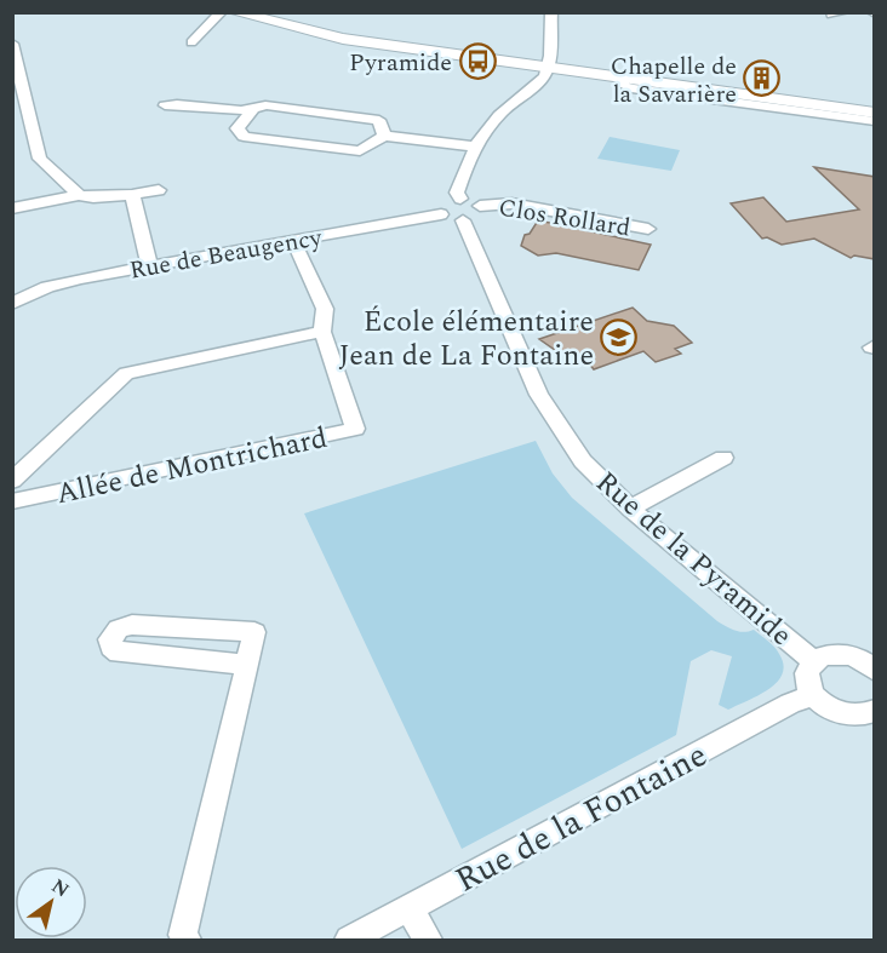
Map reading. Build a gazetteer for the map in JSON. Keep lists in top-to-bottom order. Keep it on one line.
{"streets":{"street":["Clos Rollard","Rue de Beaugency","Allée de Montrichard","Rue de la Pyramide","Rue de la Fontaine"]},"places":{"bus stop":["Pyramide"],"building":["Chapelle de la Savarière"],"school or university":["École élémentaire Jean de La Fontaine"]},"north":"top right"}
